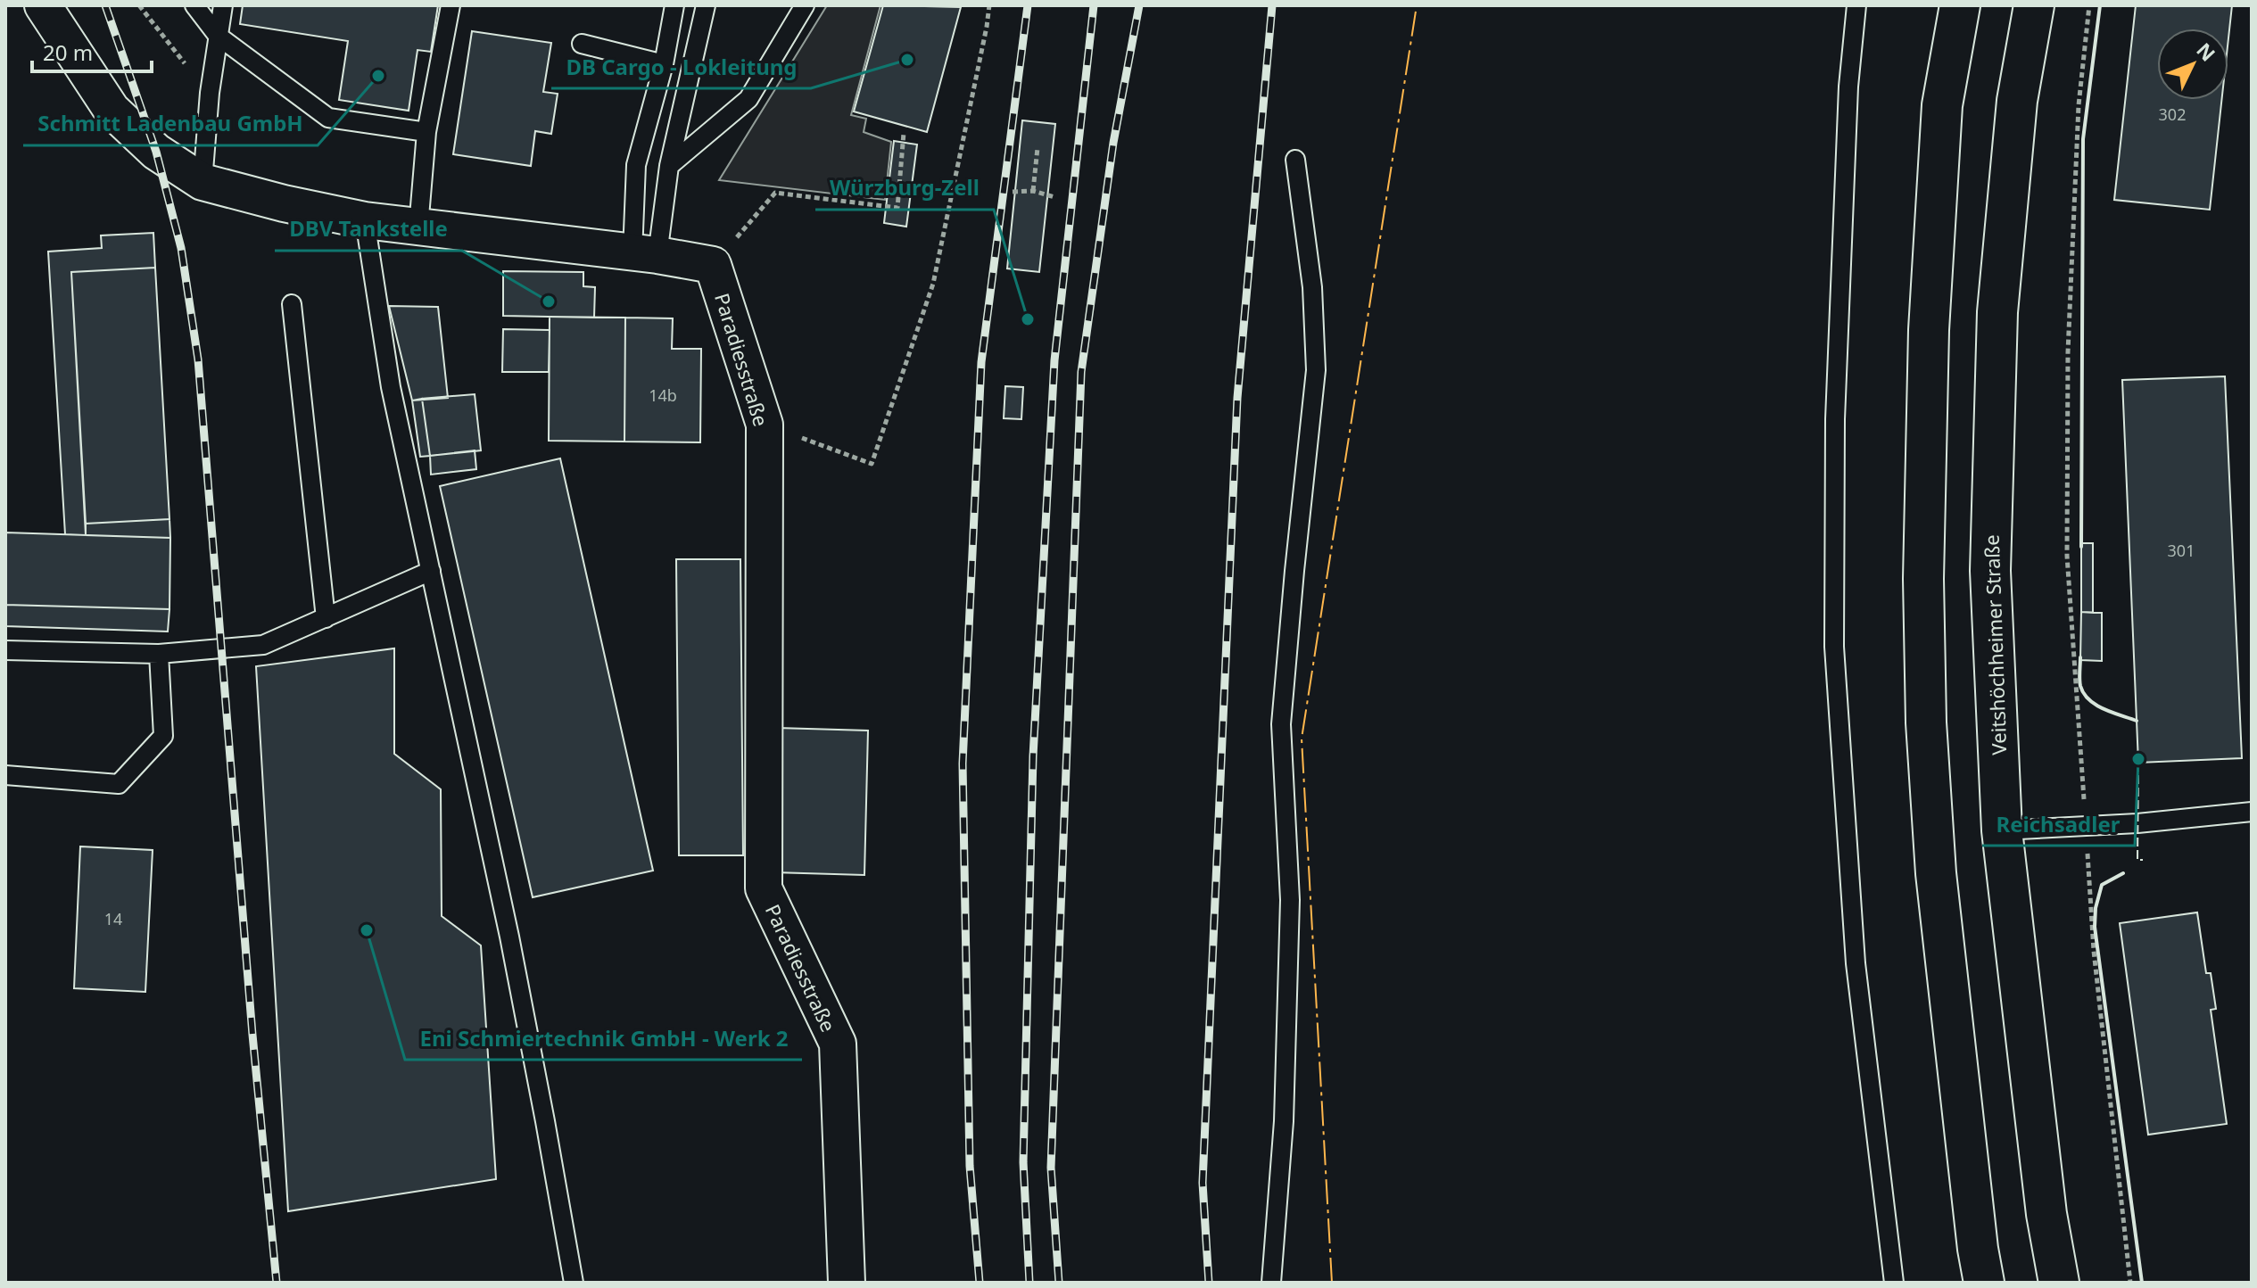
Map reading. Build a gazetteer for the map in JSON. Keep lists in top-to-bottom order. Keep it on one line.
{"streets":{"highway":["Veitshöchheimer Straße"],"street":["Paradiesstraße"]},"places":["DB Cargo - Lokleitung","Schmitt Ladenbau GmbH","DBV Tankstelle","Würzburg-Zell","Reichsadler","Eni Schmiertechnik GmbH - Werk 2"],"house_numbers":["302","14b","301","14"],"scale_bar":"20 m","north":"top right"}
